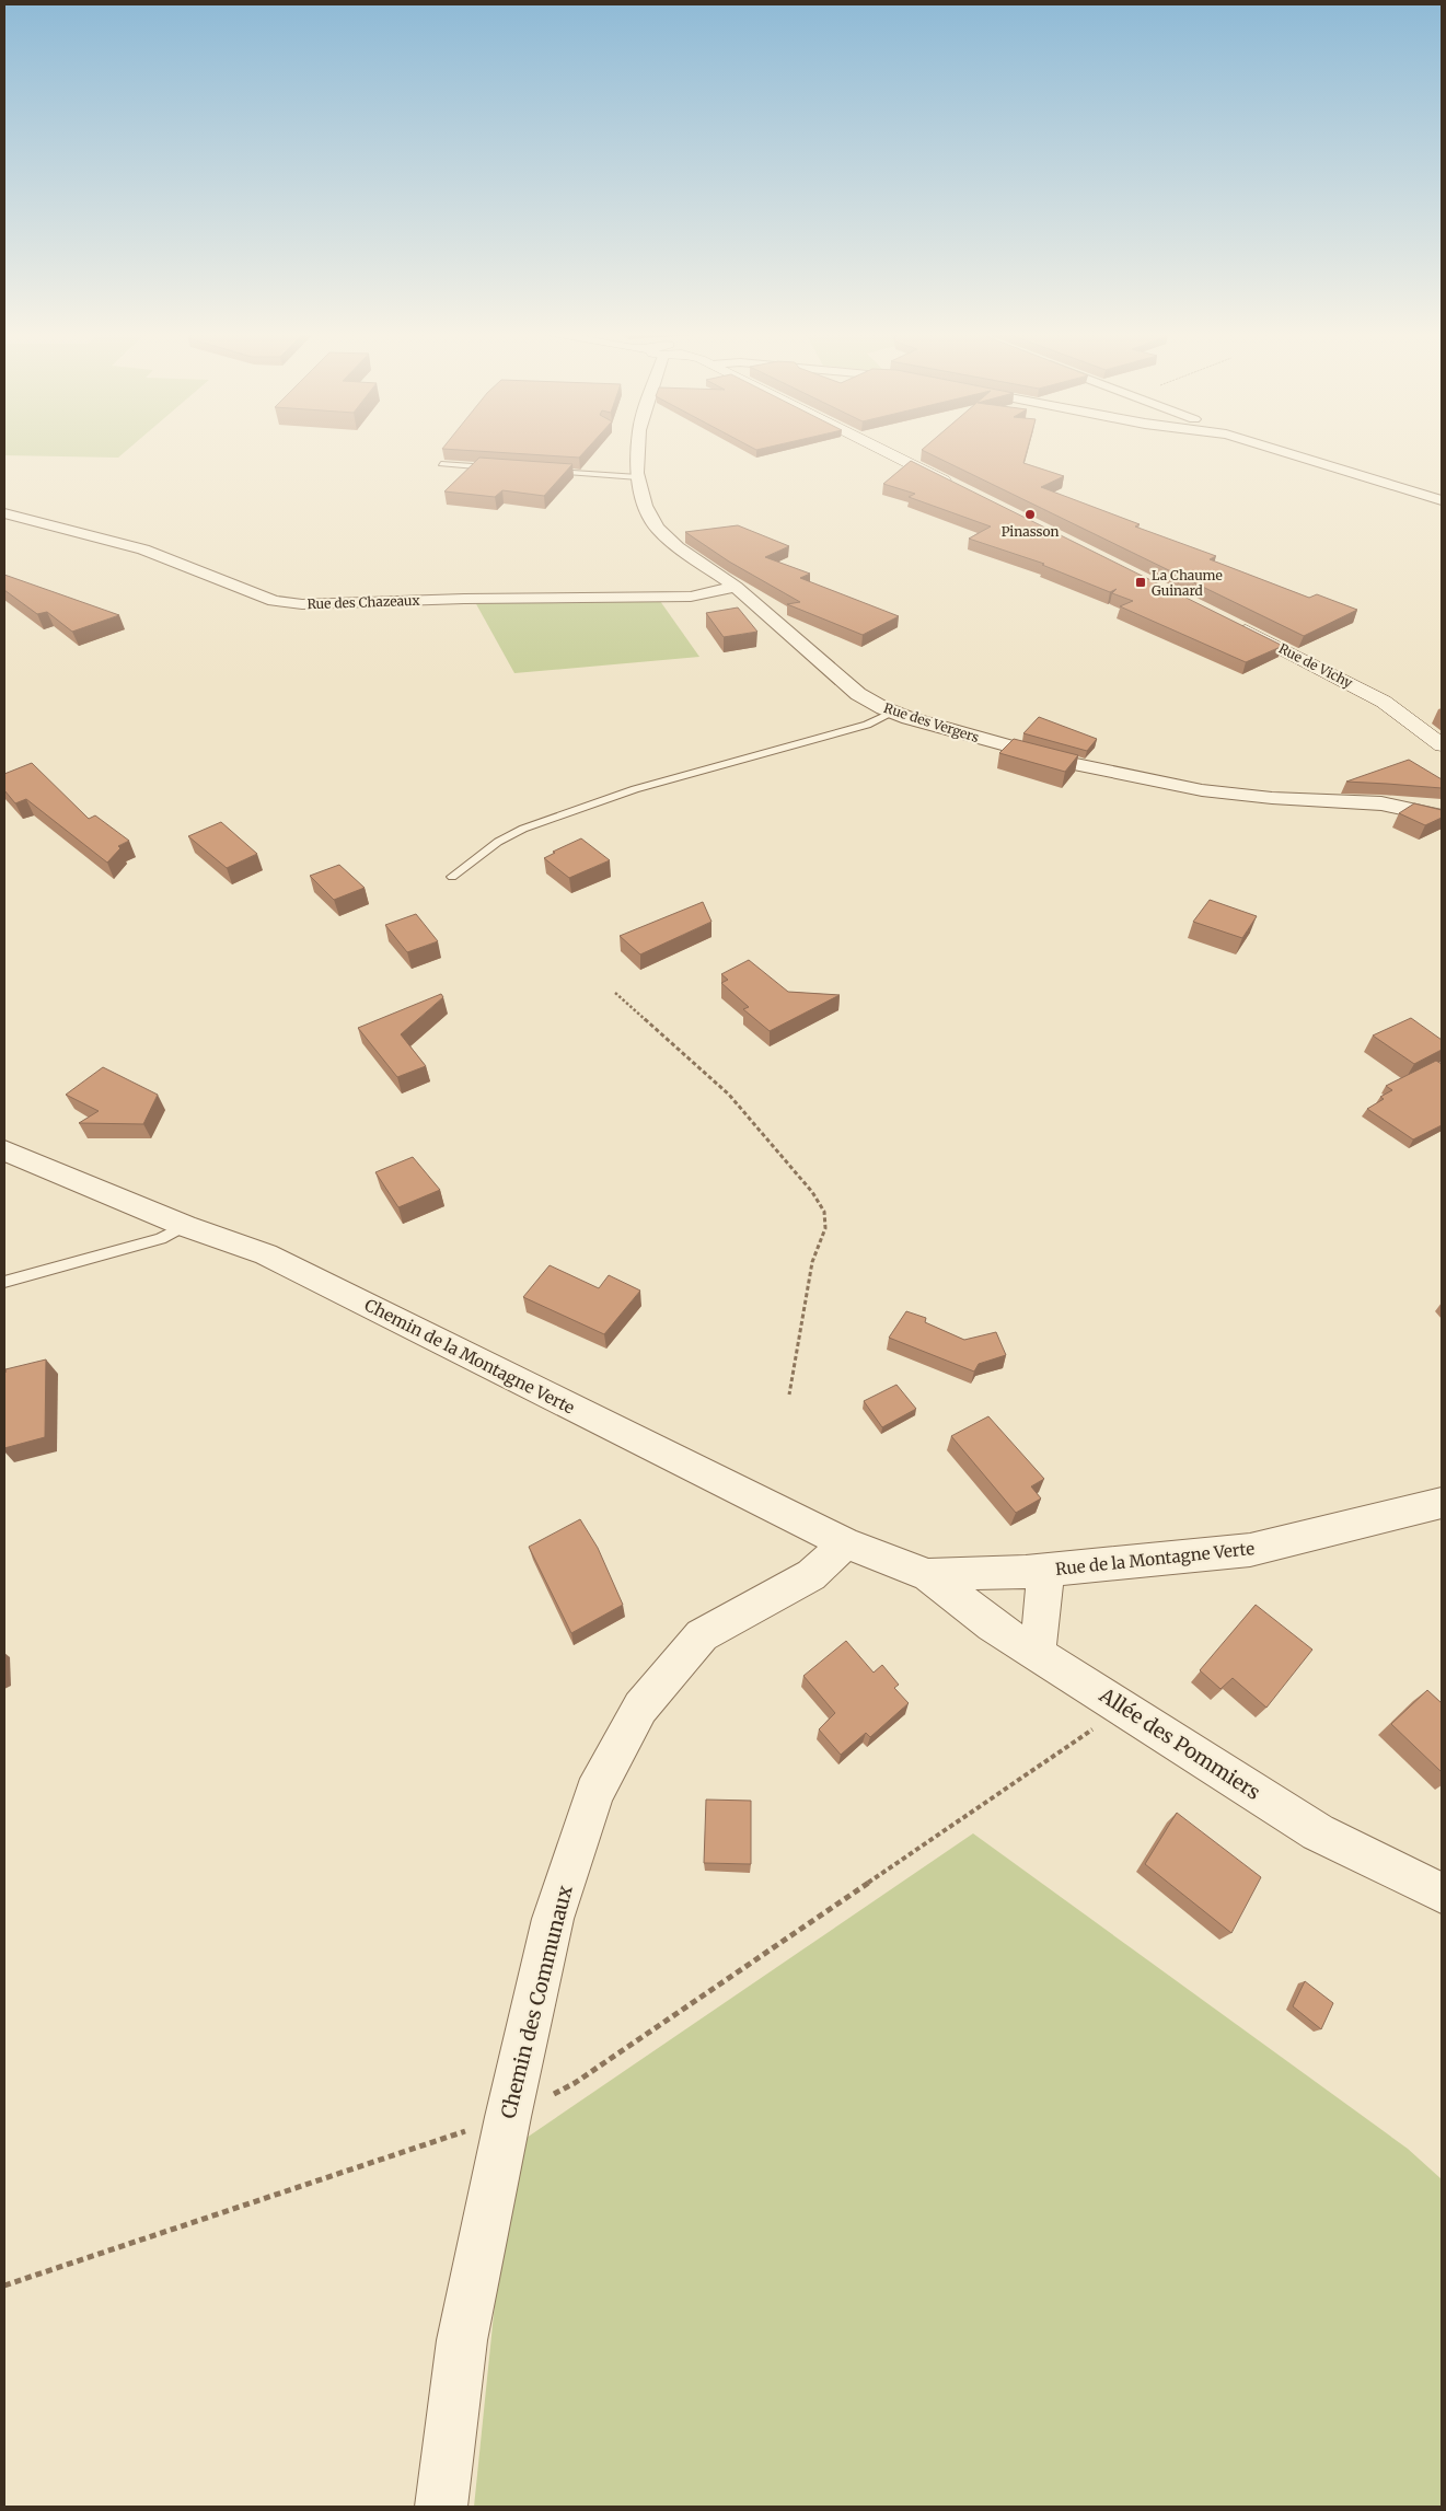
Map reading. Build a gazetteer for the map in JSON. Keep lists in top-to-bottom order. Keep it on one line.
{"streets":{"street":["Rue des Chazeaux","Rue de Vichy","Rue des Vergers","Chemin de la Montagne Verte","Rue de la Montagne Verte","Allée des Pommiers","Chemin des Communaux"]},"crossings":[["Rue des Chazeaux","Rue des Vergers"],["Chemin de la Montagne Verte","Rue de la Montagne Verte"],["Chemin de la Montagne Verte","Allée des Pommiers"],["Chemin de la Montagne Verte","Chemin des Communaux"],["Rue de la Montagne Verte","Allée des Pommiers"]],"places":{"other":["Pinasson"],"transit":["La Chaume Guinard"]}}
